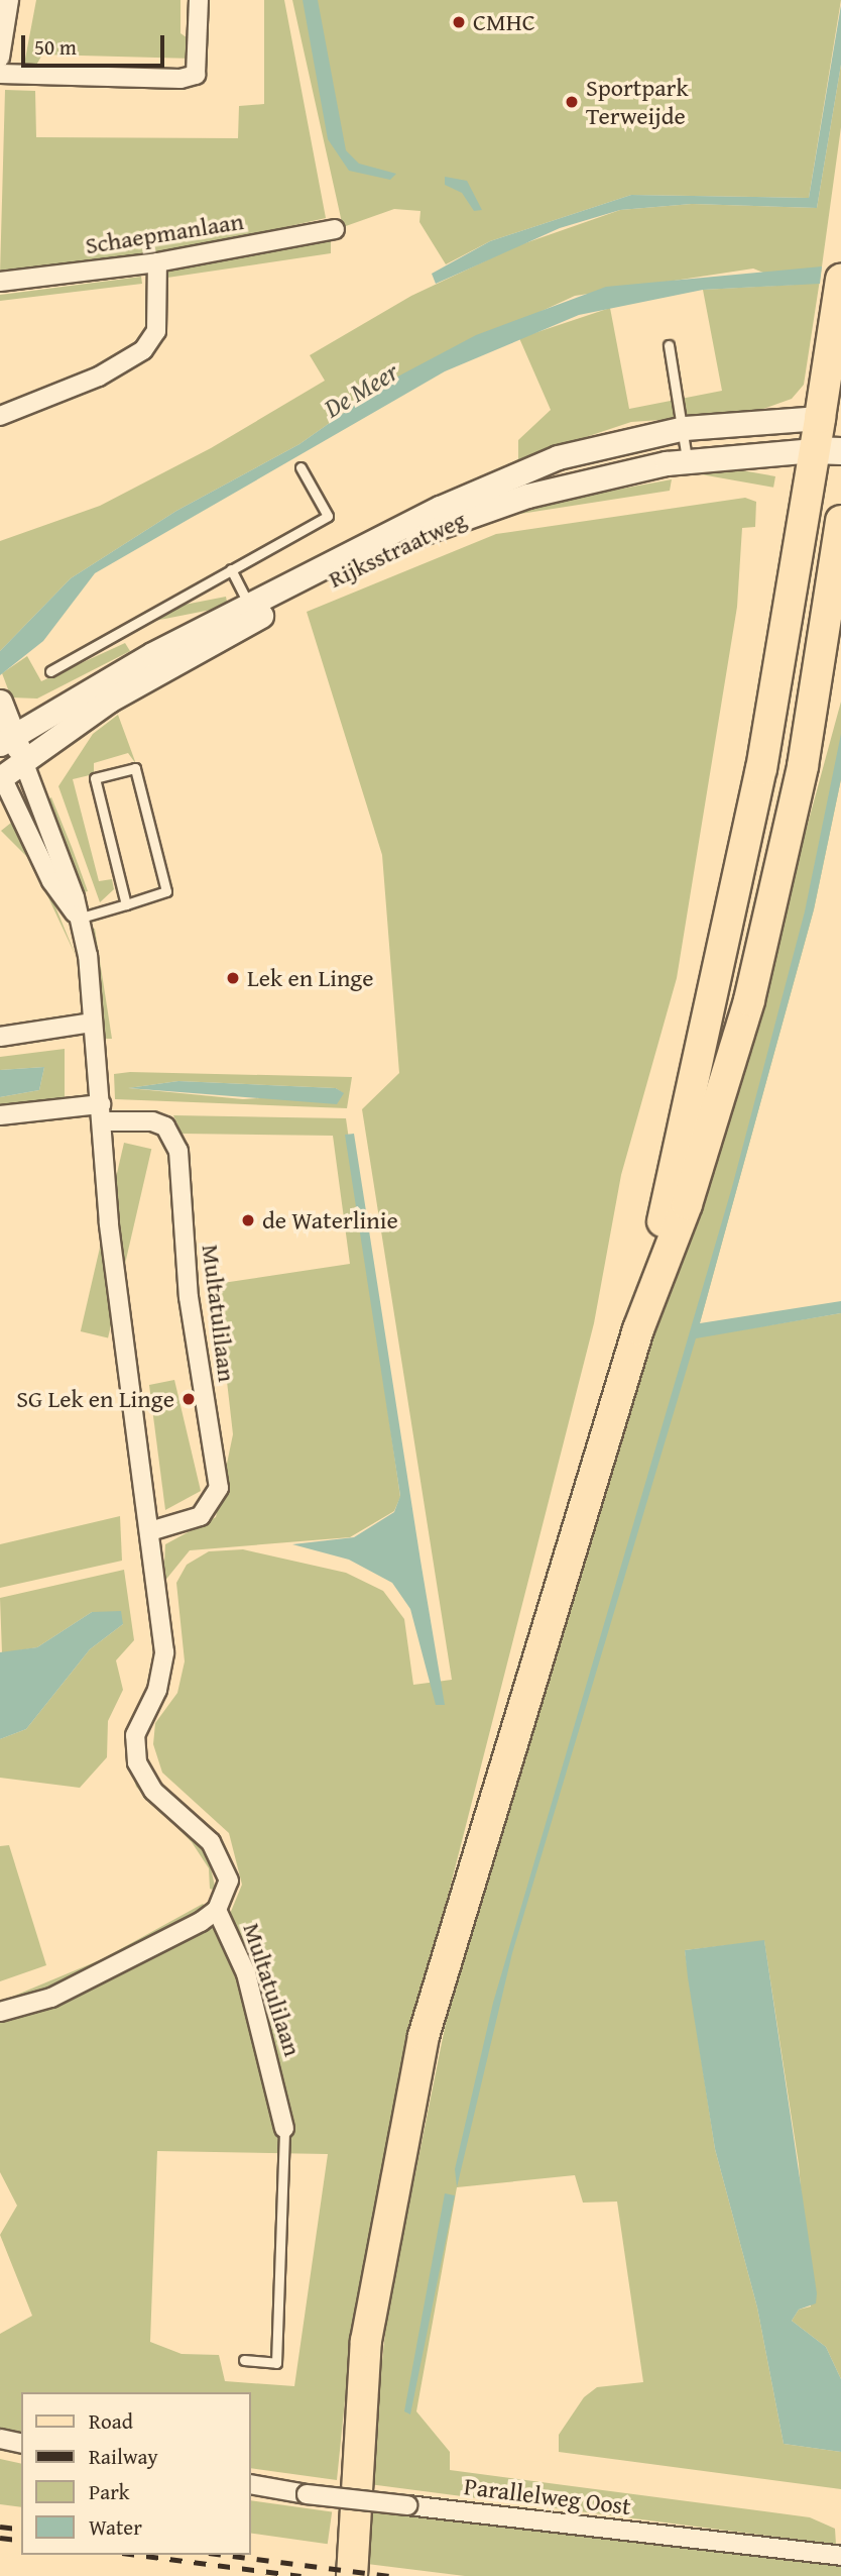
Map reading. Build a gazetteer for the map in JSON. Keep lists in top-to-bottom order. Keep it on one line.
{"streets":{"street":["Schaepmanlaan","Rijksstraatweg","Multatulilaan","Parallelweg Oost"]},"crossings":[["Rijksstraatweg","Multatulilaan"]],"water":["De Meer"],"places":["CMHC","Sportpark Terweijde","Lek en Linge","de Waterlinie","SG Lek en Linge"],"legend":["Road","Railway","Park","Water"],"scale_bar":"50 m"}
